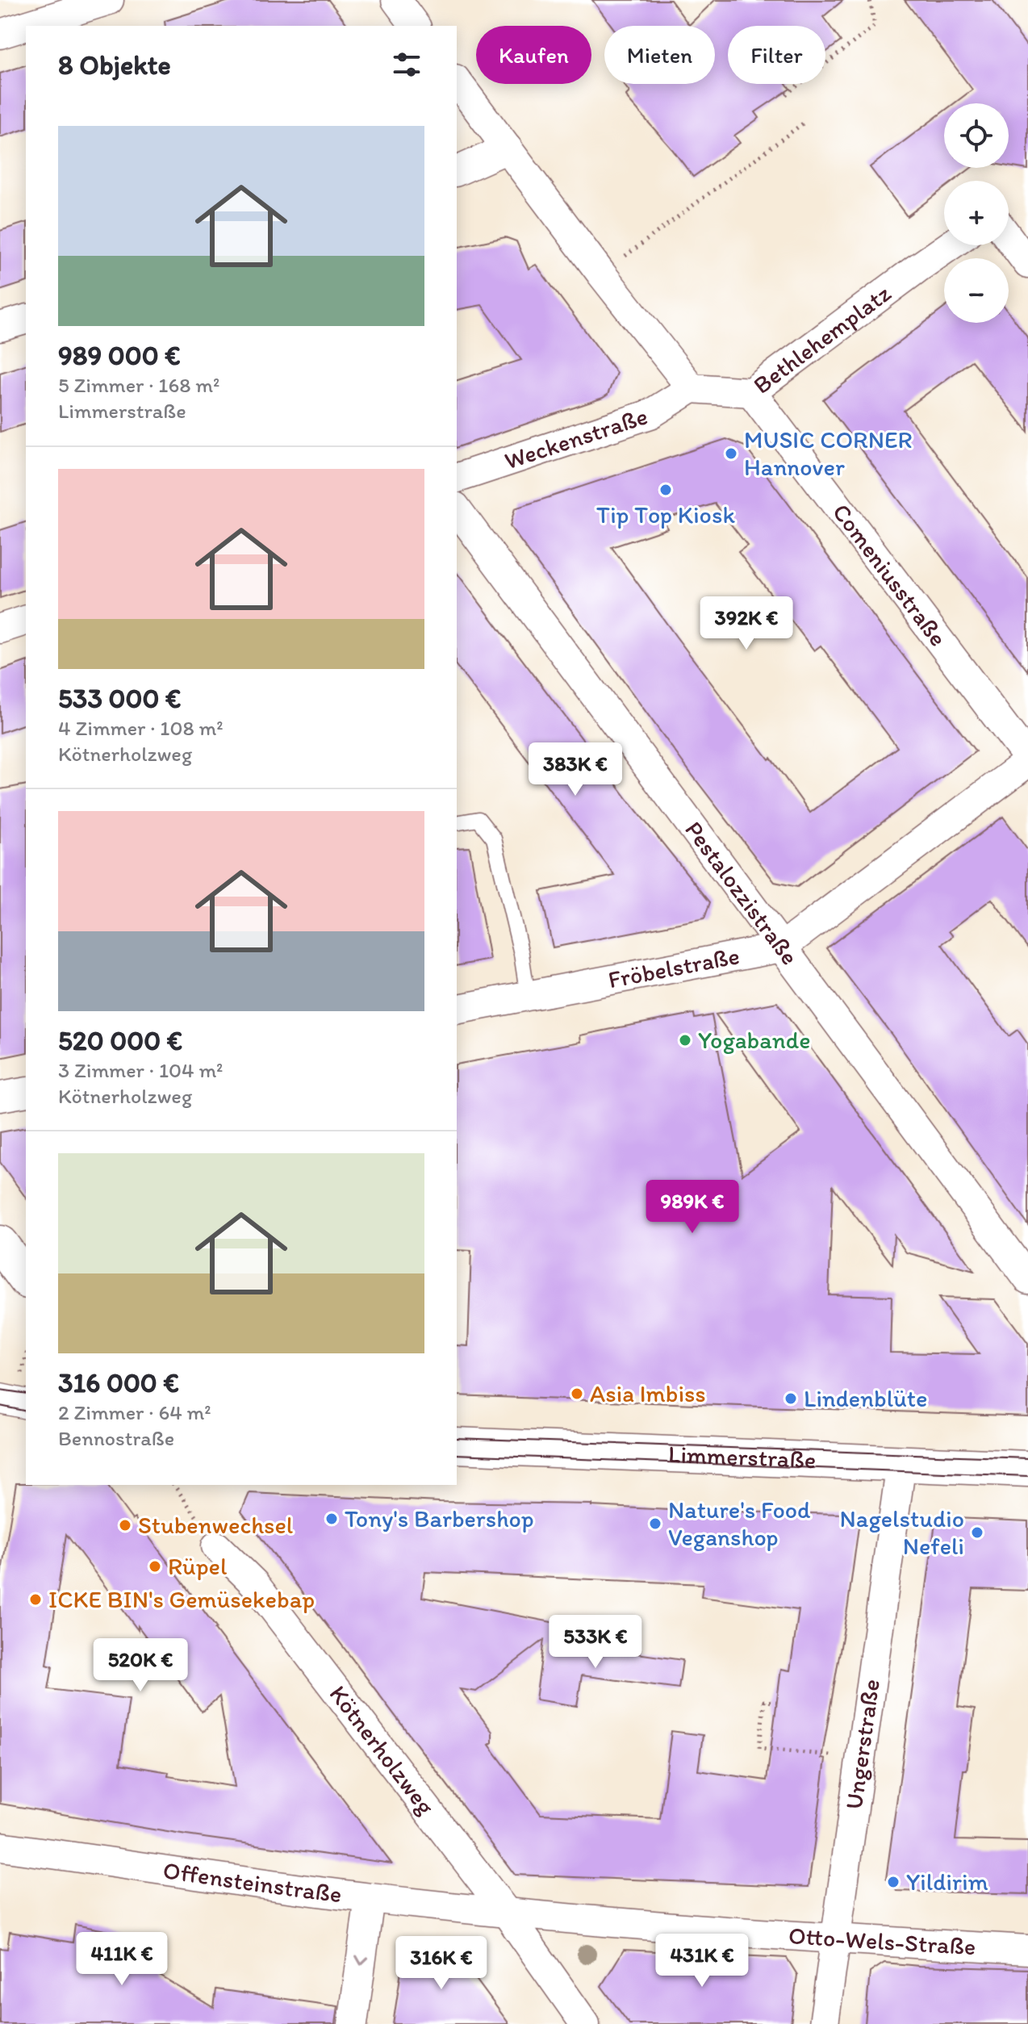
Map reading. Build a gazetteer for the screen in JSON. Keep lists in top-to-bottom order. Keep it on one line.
{"streets":{"street":["Bethlehemplatz","Weckenstraße","Comeniusstraße","Pestalozzistraße","Fröbelstraße","Limmerstraße","Ungerstraße","Kötnerholzweg","Offensteinstraße","Otto-Wels-Straße"]},"crossings":[["Bethlehemplatz","Weckenstraße"],["Bethlehemplatz","Comeniusstraße"],["Comeniusstraße","Fröbelstraße"],["Pestalozzistraße","Fröbelstraße"],["Limmerstraße","Ungerstraße"],["Ungerstraße","Otto-Wels-Straße"],["Kötnerholzweg","Offensteinstraße"],["Kötnerholzweg","Otto-Wels-Straße"],["Offensteinstraße","Otto-Wels-Straße"]],"places":["MUSIC CORNER Hannover","Tip Top Kiosk","Yogabande","Asia Imbiss","Lindenblüte","Tony's Barbershop","Nature's Food Veganshop","Stubenwechsel","Nagelstudio Nefeli","Rüpel","ICKE BIN's Gemüsekebap","Yildirim"],"page":{"chip":["Kaufen","Mieten","Filter"],"heading":"8 Objekte","map_buttons":["+","−"],"list":[{"name":"989 000 €","note":"5 Zimmer · 168 m² · Limmerstraße"},{"name":"533 000 €","note":"4 Zimmer · 108 m² · Kötnerholzweg"},{"name":"520 000 €","note":"3 Zimmer · 104 m² · Kötnerholzweg"},{"name":"316 000 €","note":"2 Zimmer · 64 m² · Bennostraße"}],"price":["392K €","383K €","989K €","533K €","520K €","411K €","431K €","316K €"]}}
